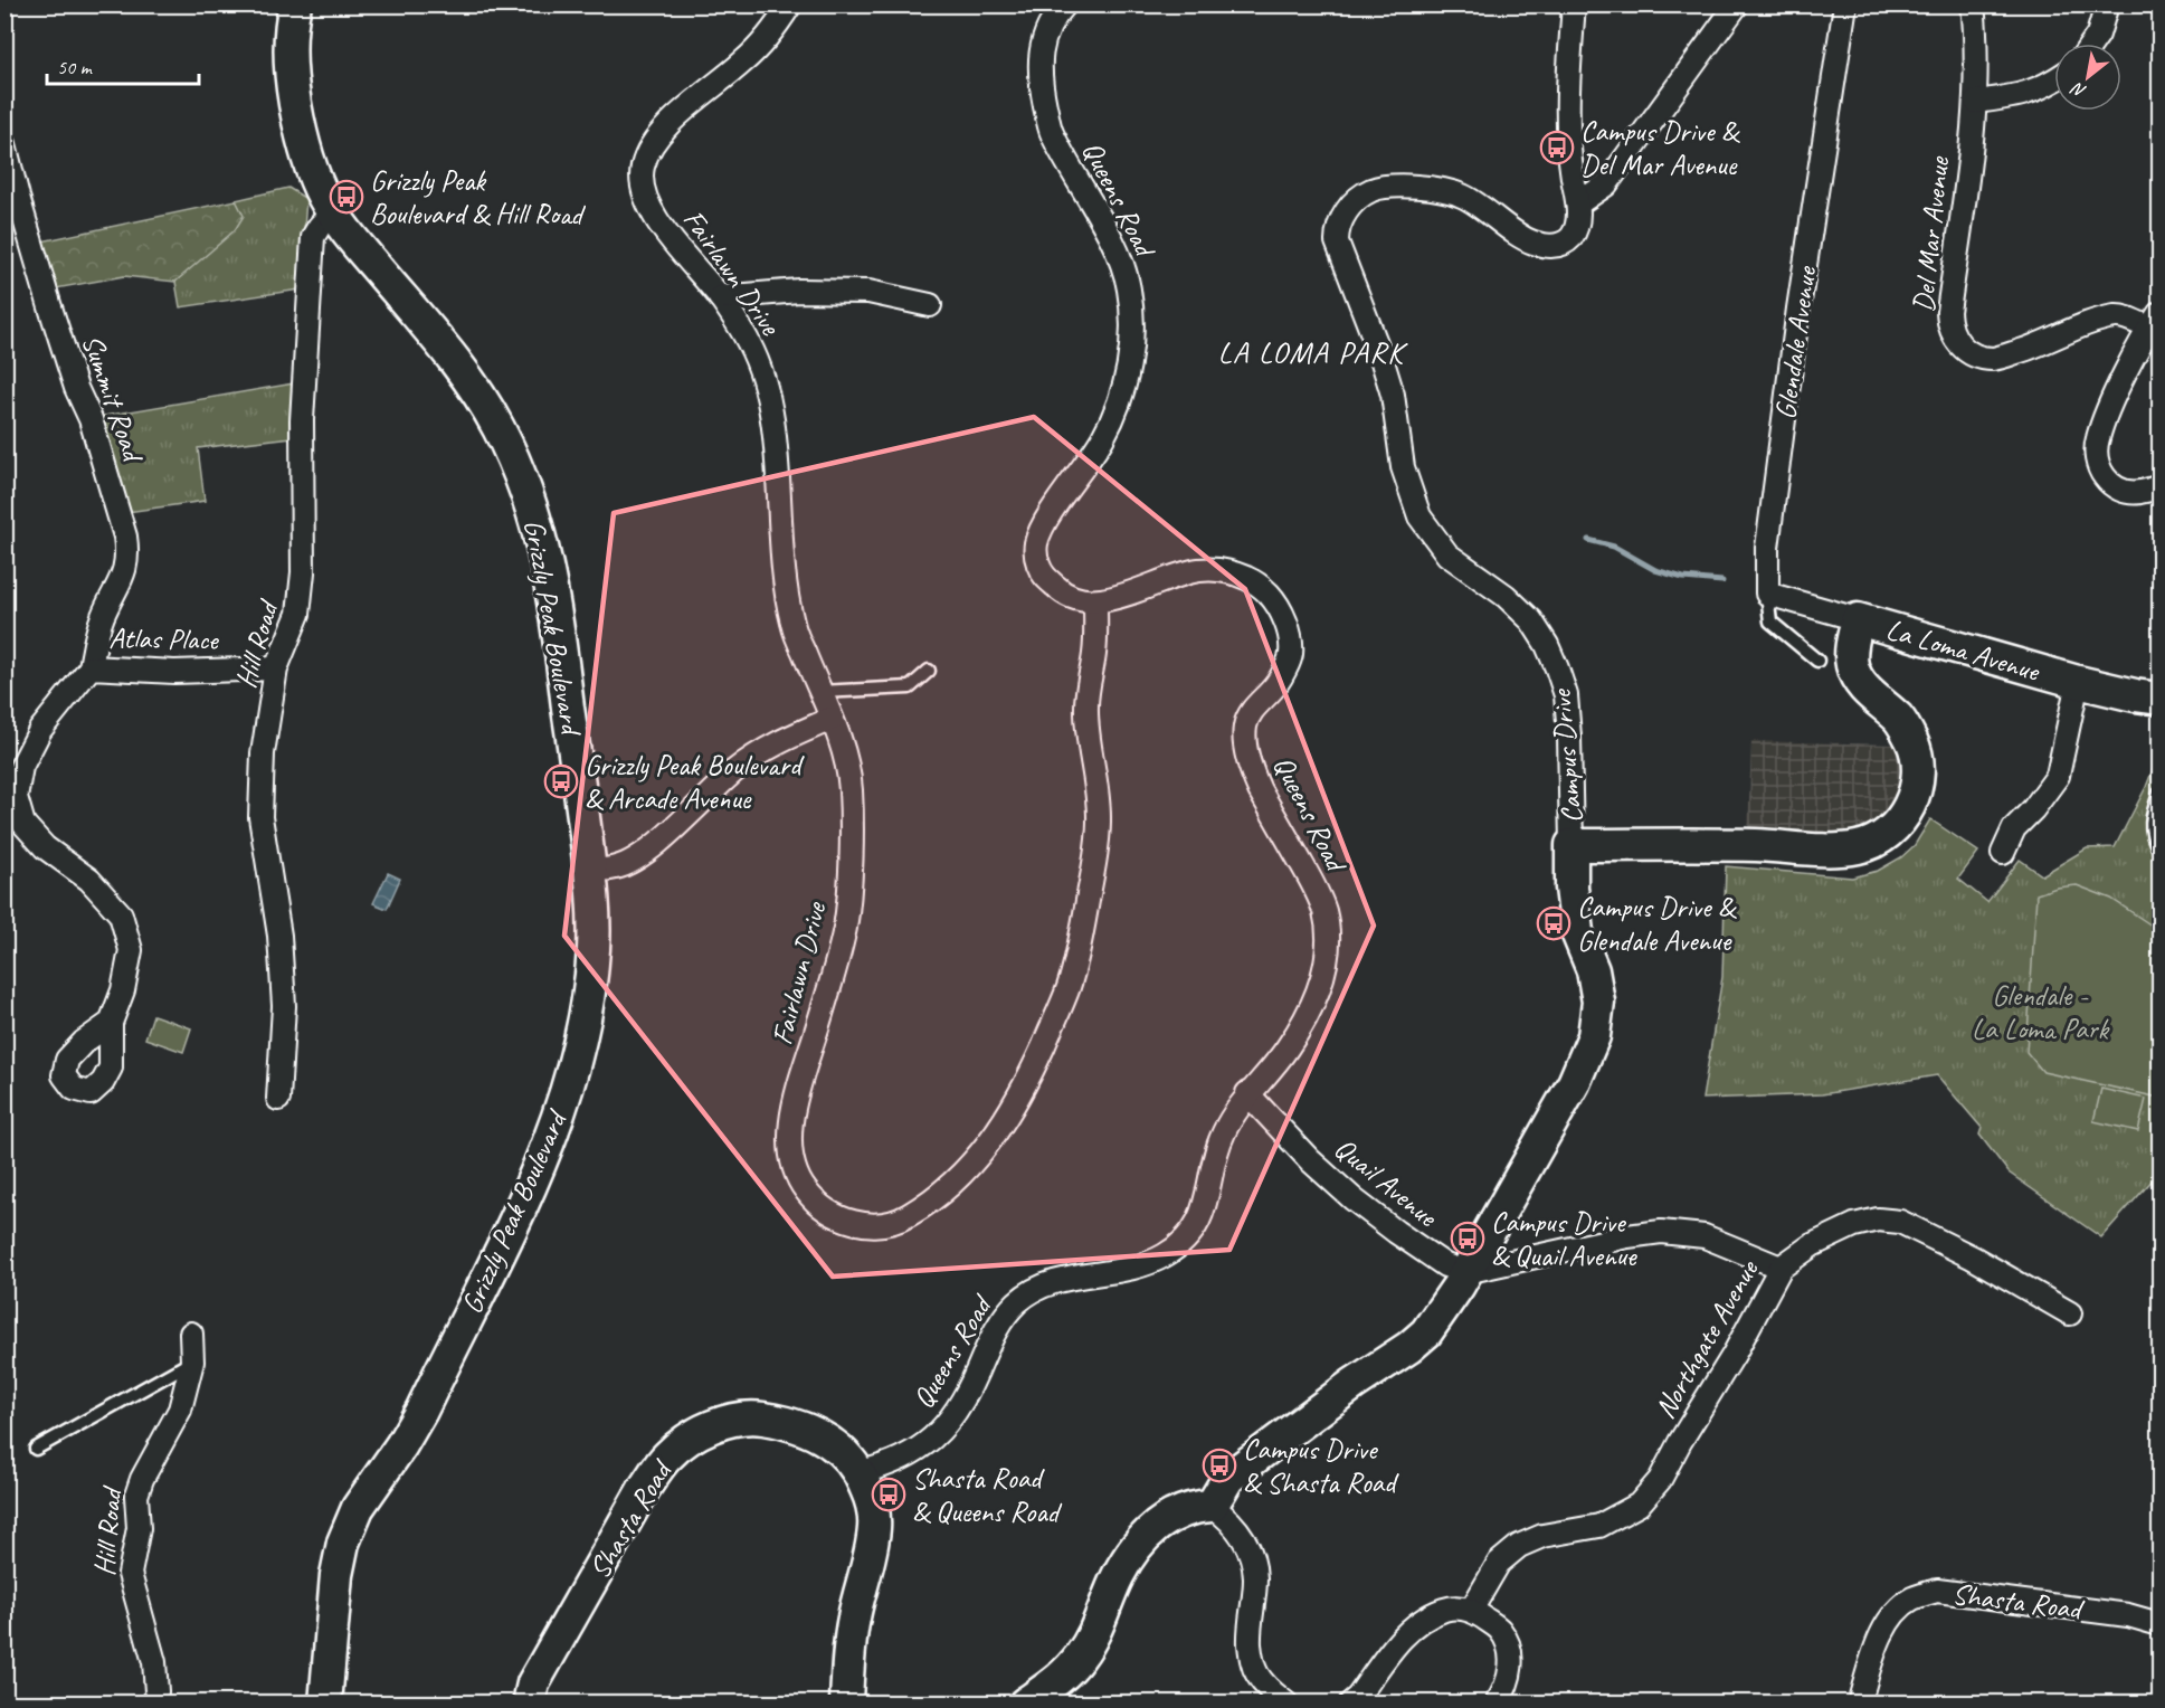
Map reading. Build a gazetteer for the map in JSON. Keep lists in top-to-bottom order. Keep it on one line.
{"streets":{"street":["Queens Road","Del Mar Avenue","Fairlawn Drive","Glendale Avenue","Summit Road","Grizzly Peak Boulevard","Atlas Place","Hill Road","La Loma Avenue","Campus Drive","Quail Avenue","Northgate Avenue","Shasta Road"]},"crossings":[["Queens Road","Fairlawn Drive"],["Queens Road","Quail Avenue"],["Queens Road","Shasta Road"],["Glendale Avenue","La Loma Avenue"],["Summit Road","Atlas Place"],["Grizzly Peak Boulevard","Hill Road"],["Atlas Place","Hill Road"],["Campus Drive","Quail Avenue"]],"districts":["LA LOMA PARK"],"parks":["Glendale - La Loma Park"],"places":{"bus stop":["Campus Drive & Del Mar Avenue","Grizzly Peak Boulevard & Hill Road","Grizzly Peak Boulevard & Arcade Avenue","Campus Drive & Glendale Avenue","Campus Drive & Quail Avenue","Campus Drive & Shasta Road","Shasta Road & Queens Road"]},"scale_bar":"50 m","north":"bottom left"}
